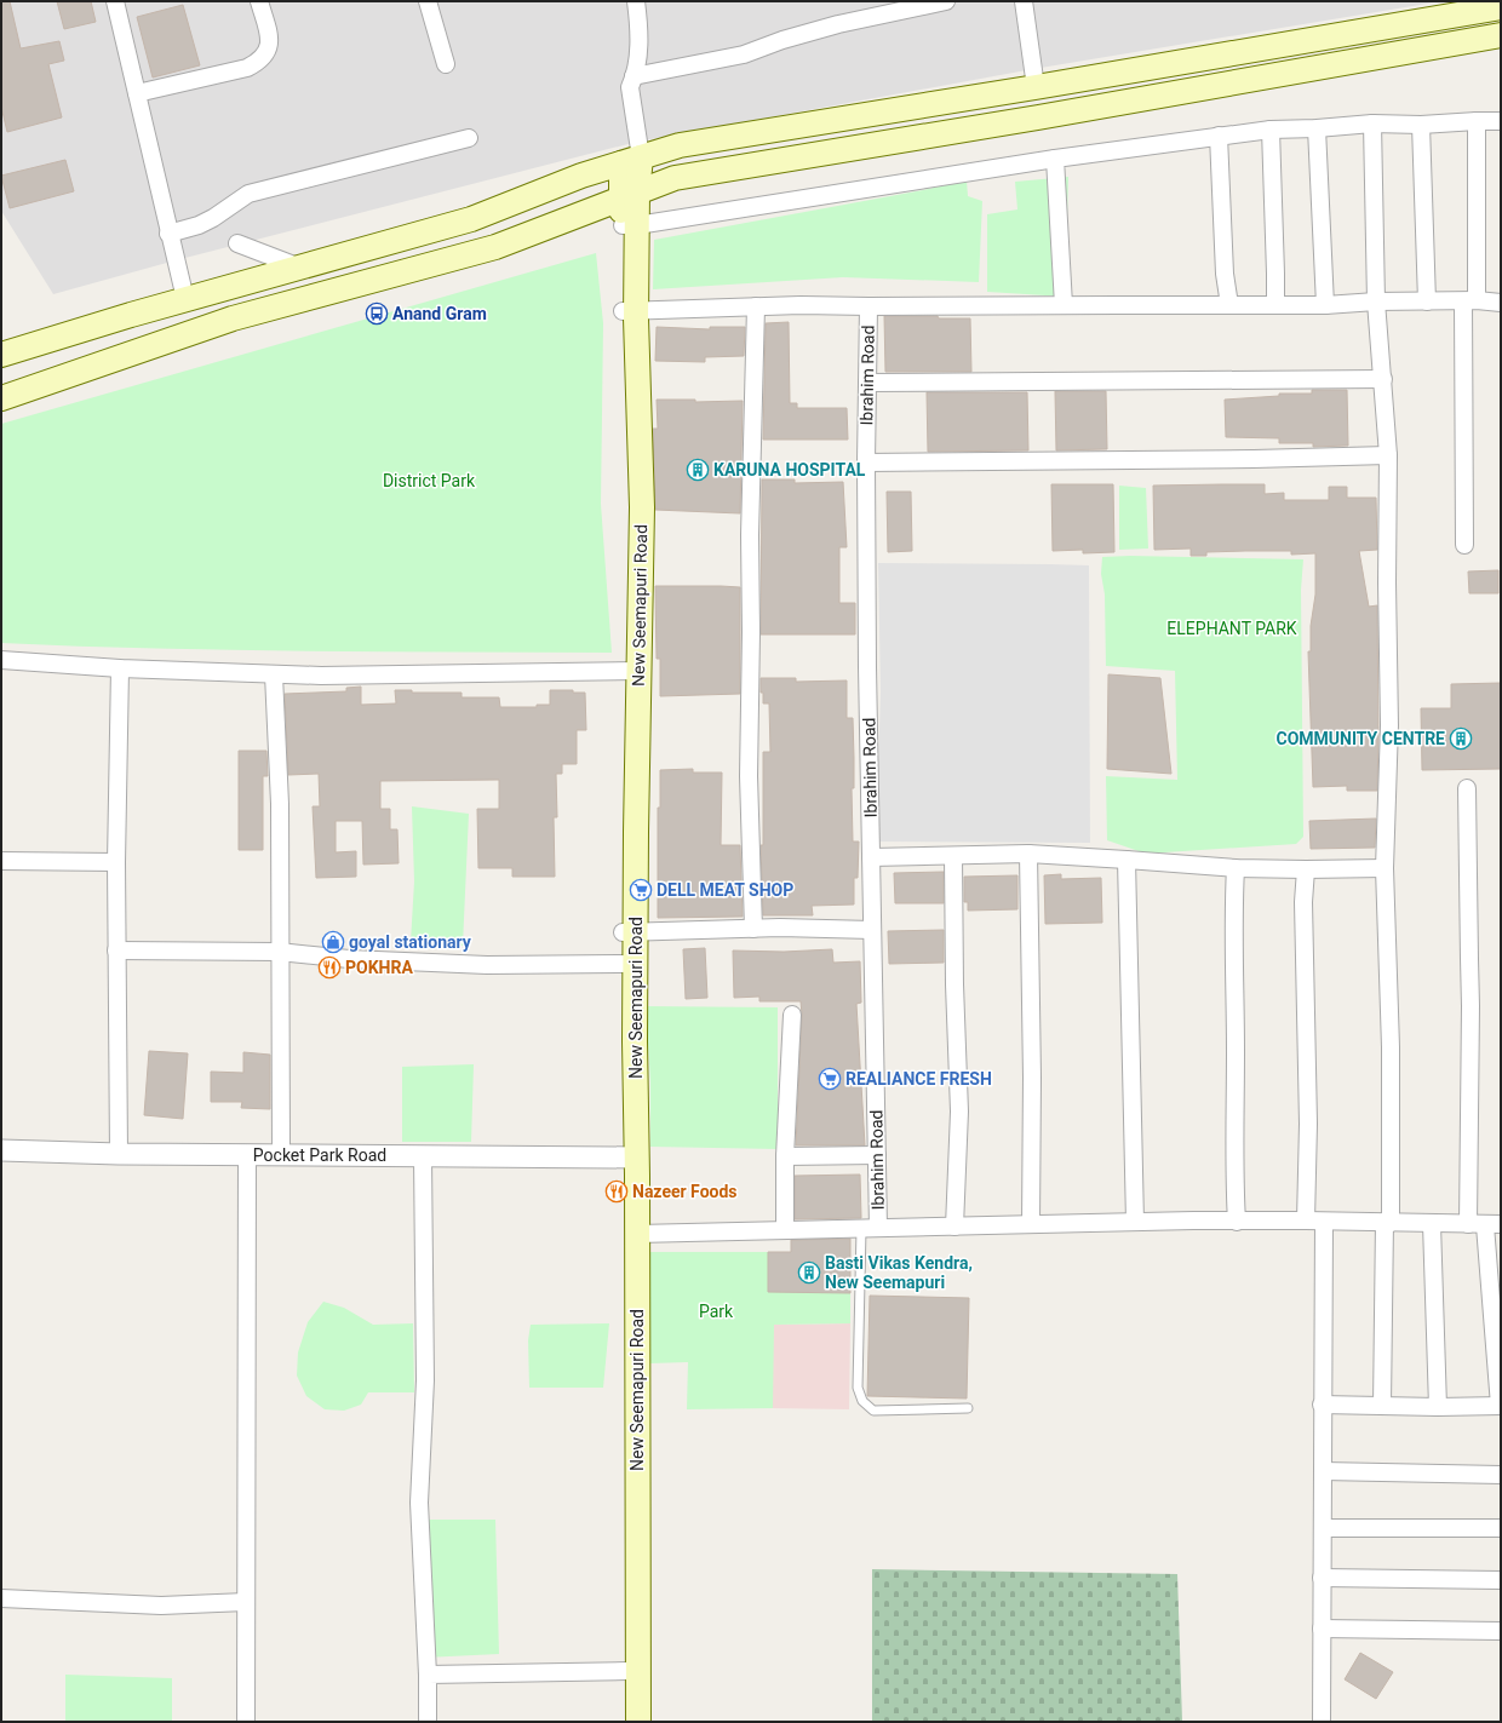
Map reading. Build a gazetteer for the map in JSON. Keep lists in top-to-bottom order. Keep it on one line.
{"streets":{"main road":["New Seemapuri Road"],"street":["Ibrahim Road","Pocket Park Road"]},"crossings":[["New Seemapuri Road","Pocket Park Road"]],"parks":["District Park","ELEPHANT PARK","Park"],"places":{"bus stop":["Anand Gram"],"building":["KARUNA HOSPITAL","COMMUNITY CENTRE","Basti Vikas Kendra, New Seemapuri"],"supermarket":["DELL MEAT SHOP","REALIANCE FRESH"],"shop":["goyal stationary"],"restaurant":["POKHRA","Nazeer Foods"]}}
